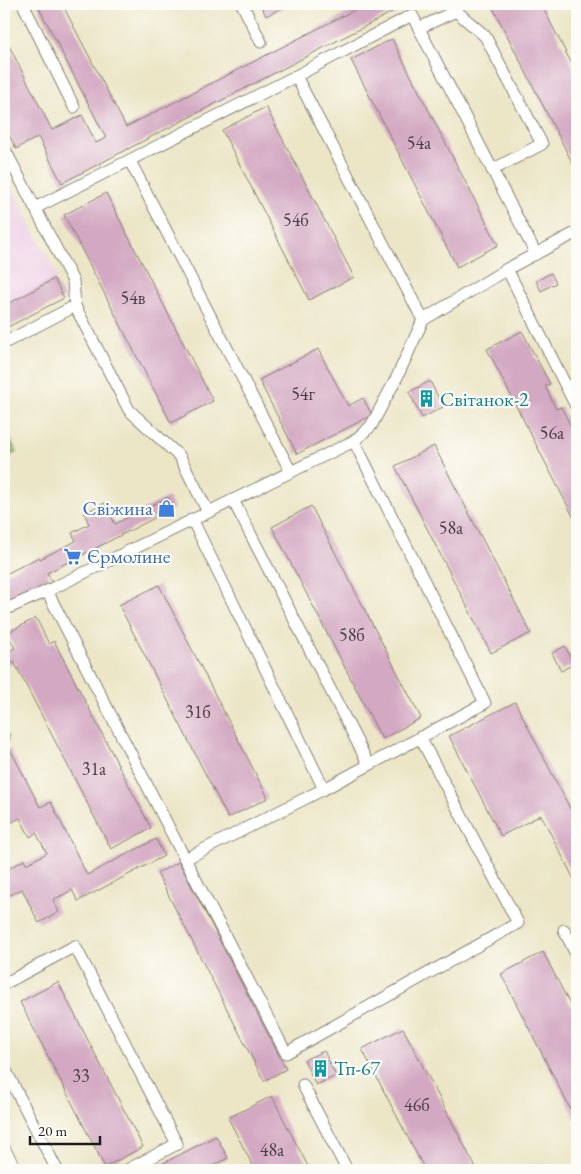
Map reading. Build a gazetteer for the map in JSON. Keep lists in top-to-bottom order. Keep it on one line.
{"places":{"building":["Світанок-2","Тп-67"],"shop":["Свіжина"],"supermarket":["Єрмолине"]},"house_numbers":["54а","54б","54в","54г","56а","58а","58б","31б","31а","33","46б","48а"],"scale_bar":"20 m"}
